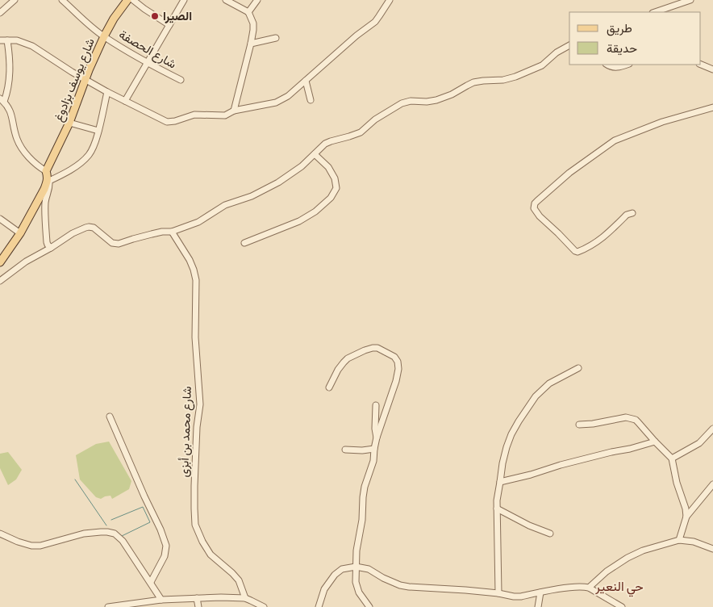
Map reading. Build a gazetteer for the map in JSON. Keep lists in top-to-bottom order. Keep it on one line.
{"streets":{"main road":["شارع يوسف بزادوغ"],"street":["شارع الحصفة","شارع محمد بن أبزى"]},"crossings":[["شارع الحصفة","شارع يوسف بزادوغ"]],"districts":["حي النعير"],"places":["الصيرا"],"legend":["طريق","حديقة"]}
